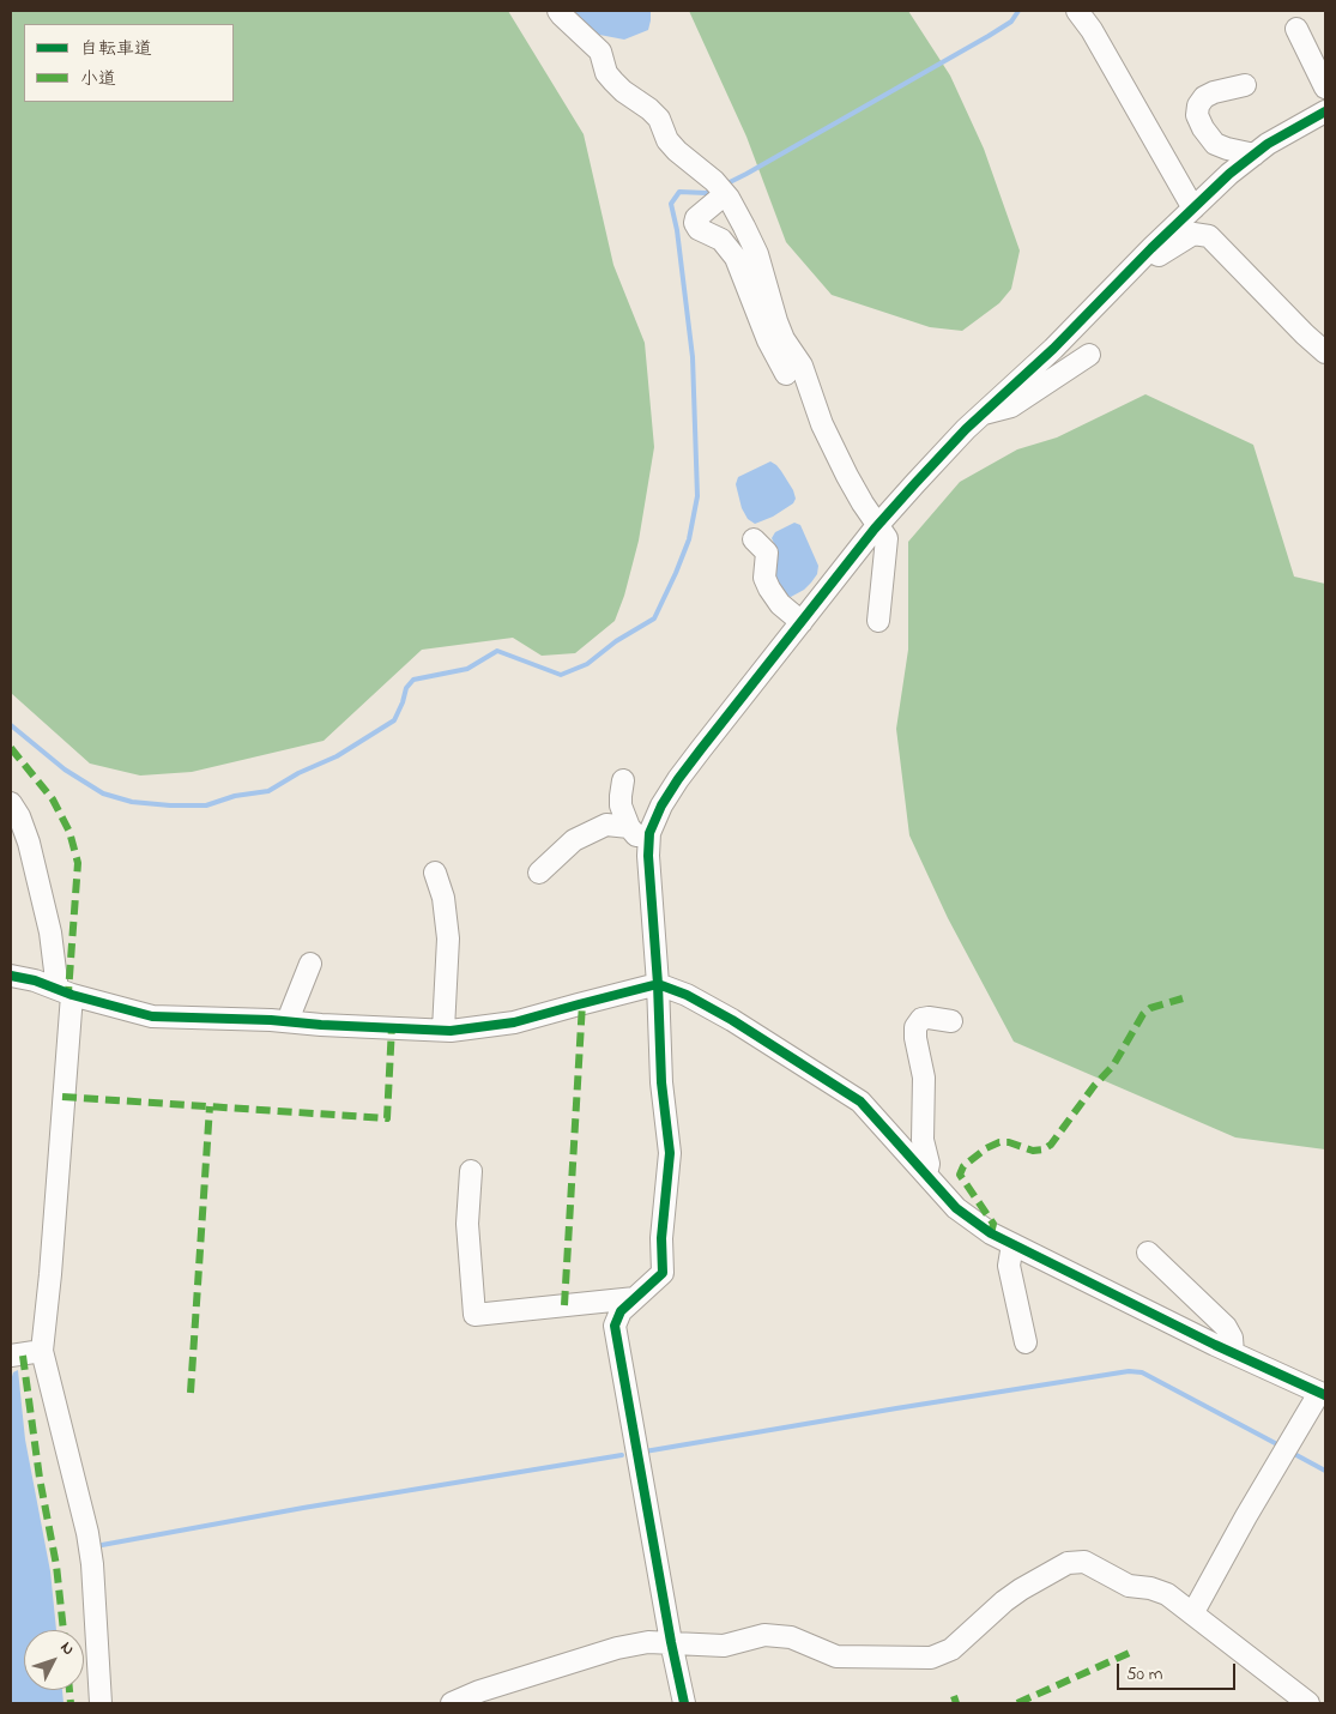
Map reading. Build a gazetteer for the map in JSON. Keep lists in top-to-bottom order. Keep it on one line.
{"legend":["自転車道","小道"],"scale_bar":"50 m","north":"top right"}
